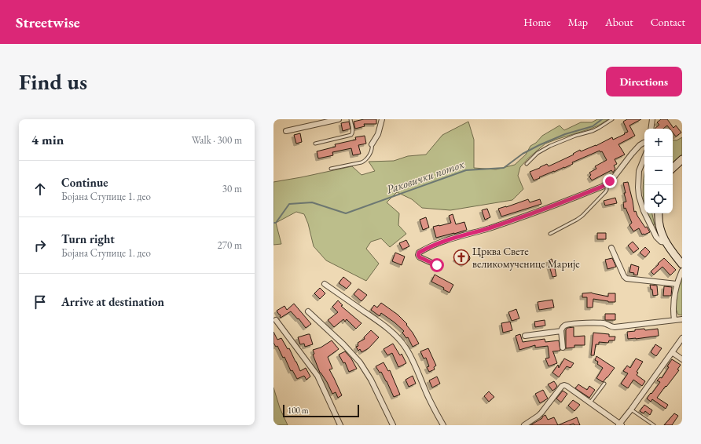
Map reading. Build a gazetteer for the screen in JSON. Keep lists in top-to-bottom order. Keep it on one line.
{"water":["Раковички поток"],"places":{"church":["Црква Свете великомученице Марије"]},"scale_bar":"100 m","page":{"header":"Streetwise","nav":["Home","Map","About","Contact"],"buttons":"Directions","title":"Find us","heading":["4 min","Walk · 300 m"],"map_buttons":["+","−"],"list":[["Continue","Бојана Ступице 1. део","30 m"],["Turn right","Бојана Ступице 1. део","270 m"],"Arrive at destination"],"scale":"100 m"}}
